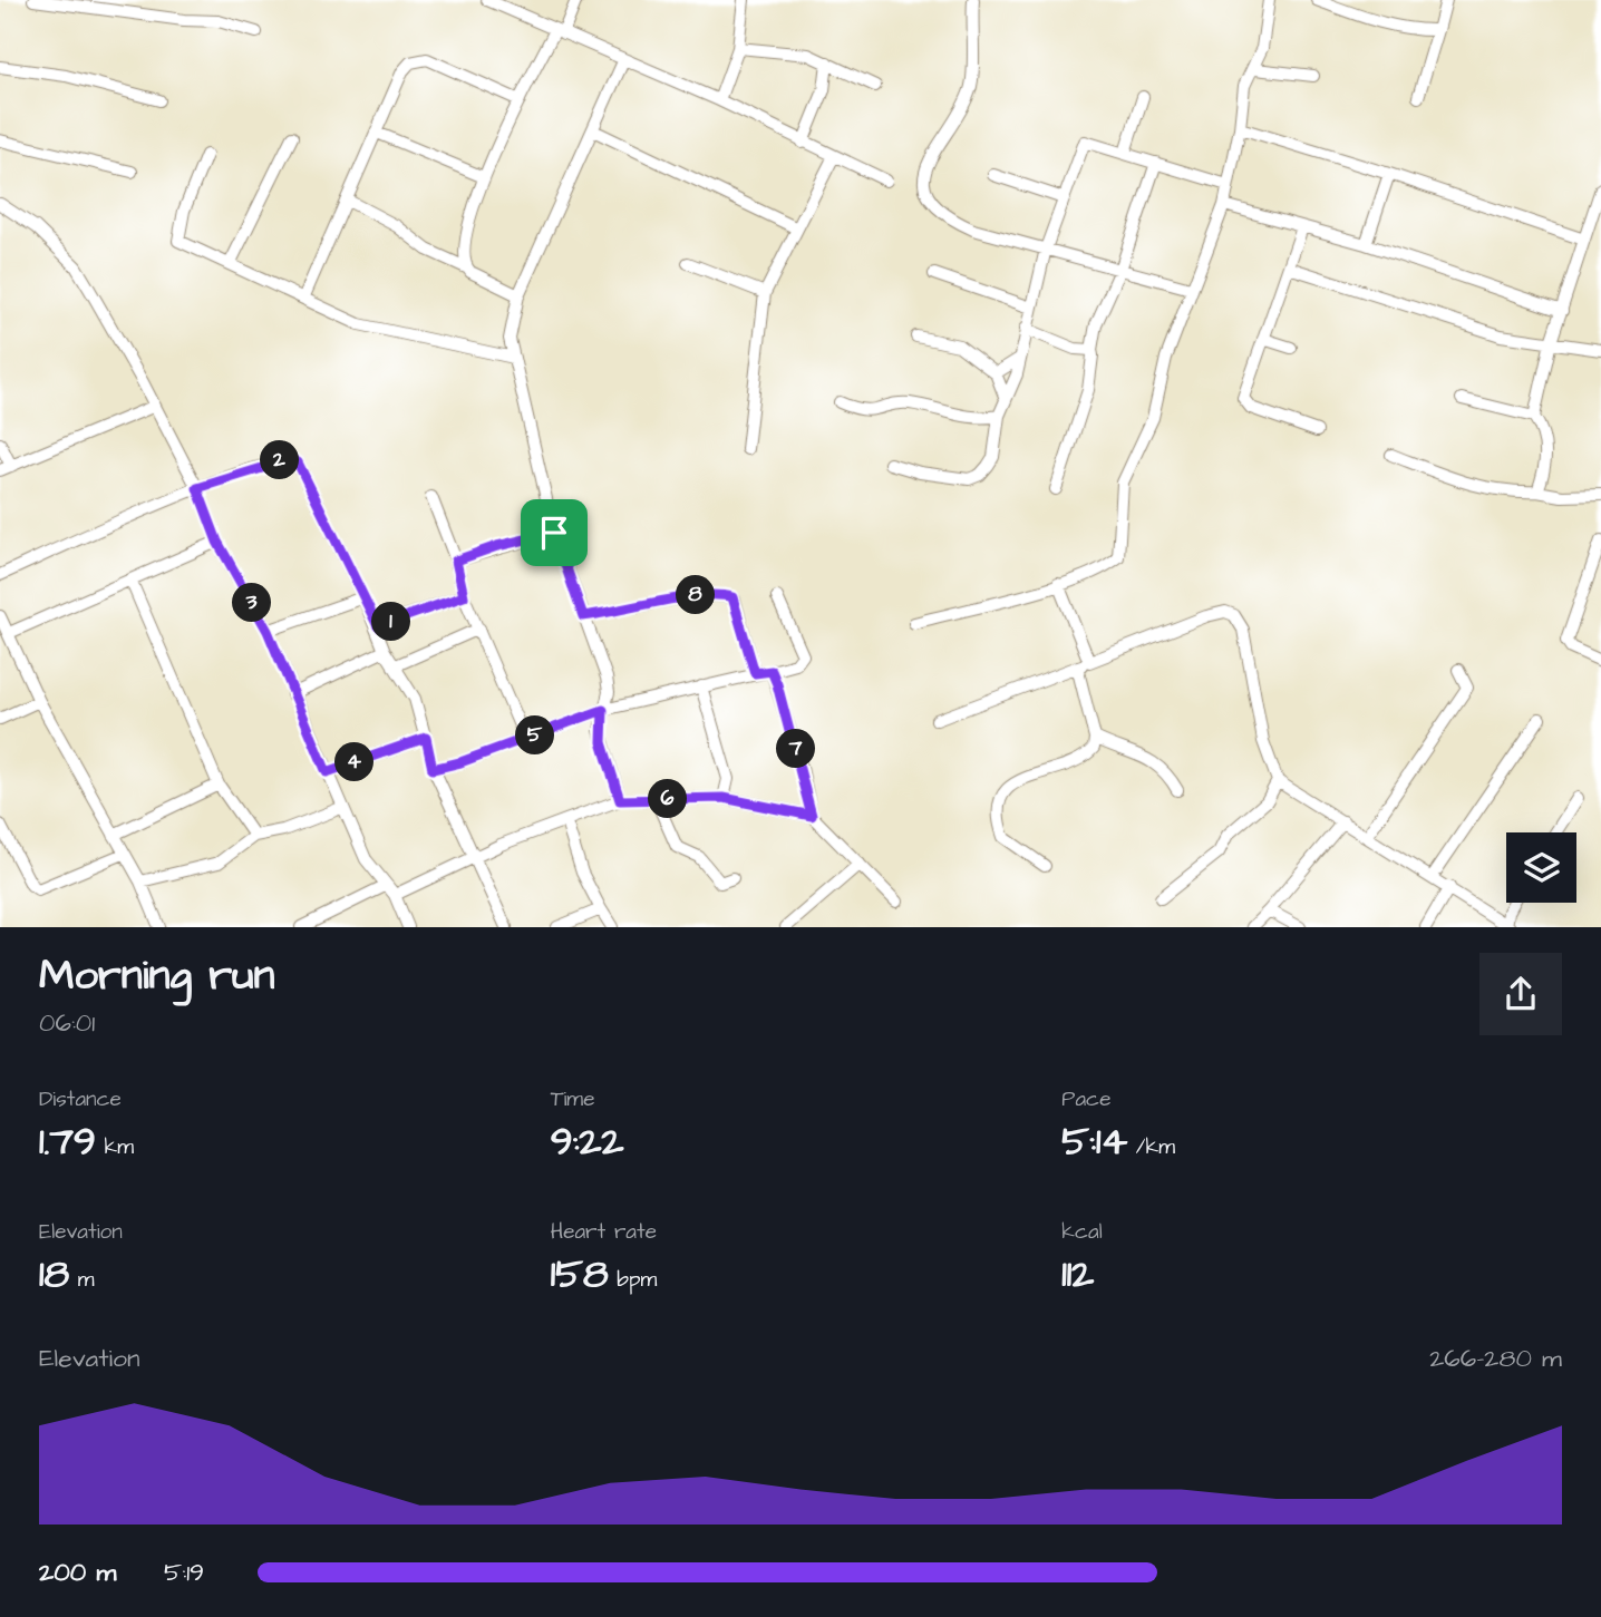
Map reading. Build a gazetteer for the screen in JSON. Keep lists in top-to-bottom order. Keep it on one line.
{"page":{"pins":["2","8","3","1","5","7","4","6"],"heading":["Morning run","06:01"],"stats":[["Distance","1.79 km"],["Time","9:22"],["Pace","5:14 /km"],["Elevation","18 m"],["Heart rate","158 bpm"],["kcal","112"]],"chart":["Elevation","266–280 m"],"list":[{"name":"200 m","note":"5:19"}]}}
